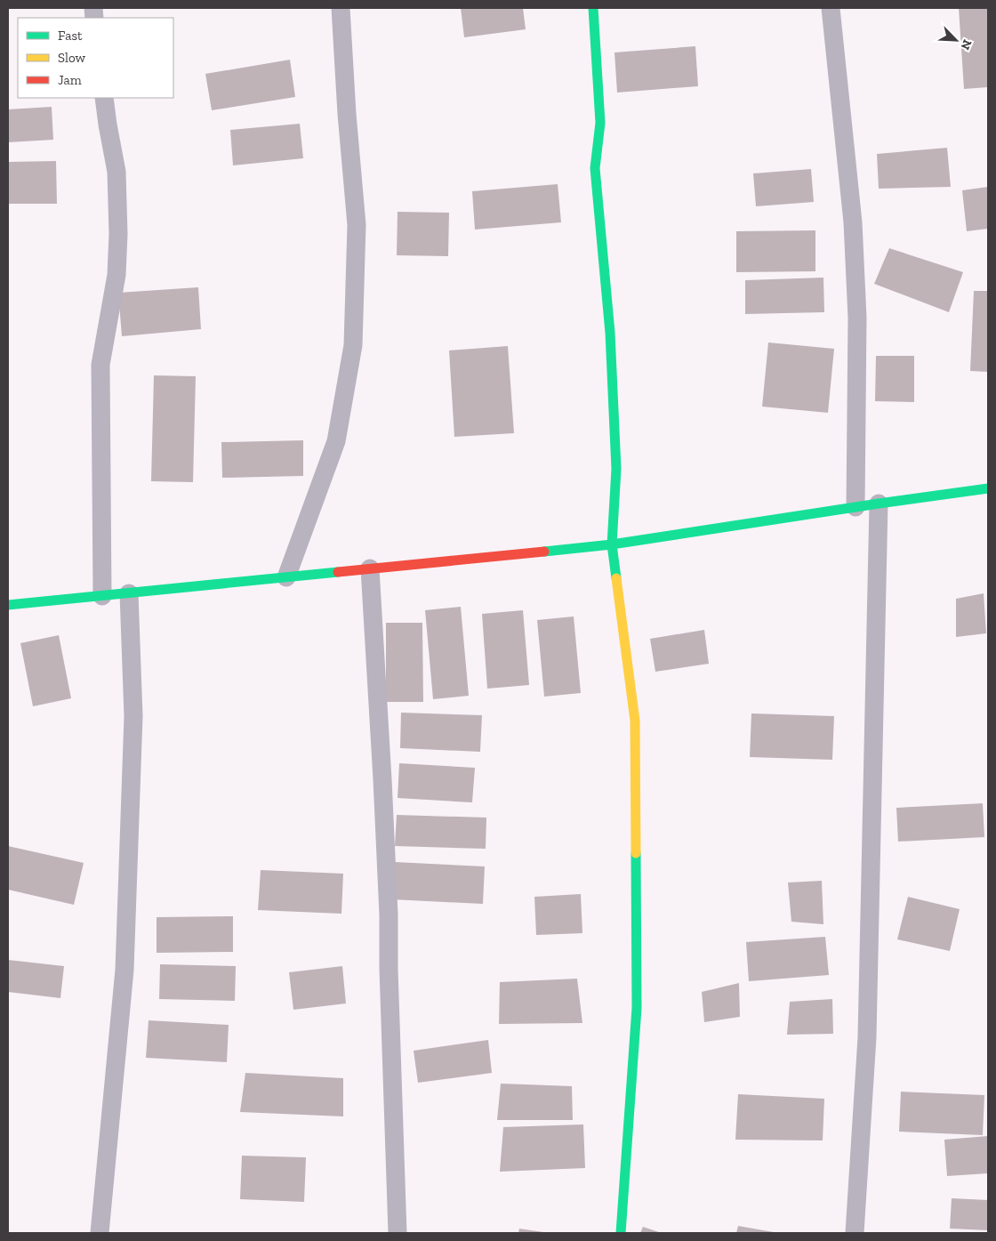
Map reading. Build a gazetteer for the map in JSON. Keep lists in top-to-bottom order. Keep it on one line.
{"legend":["Fast","Slow","Jam"],"north":"bottom right"}
